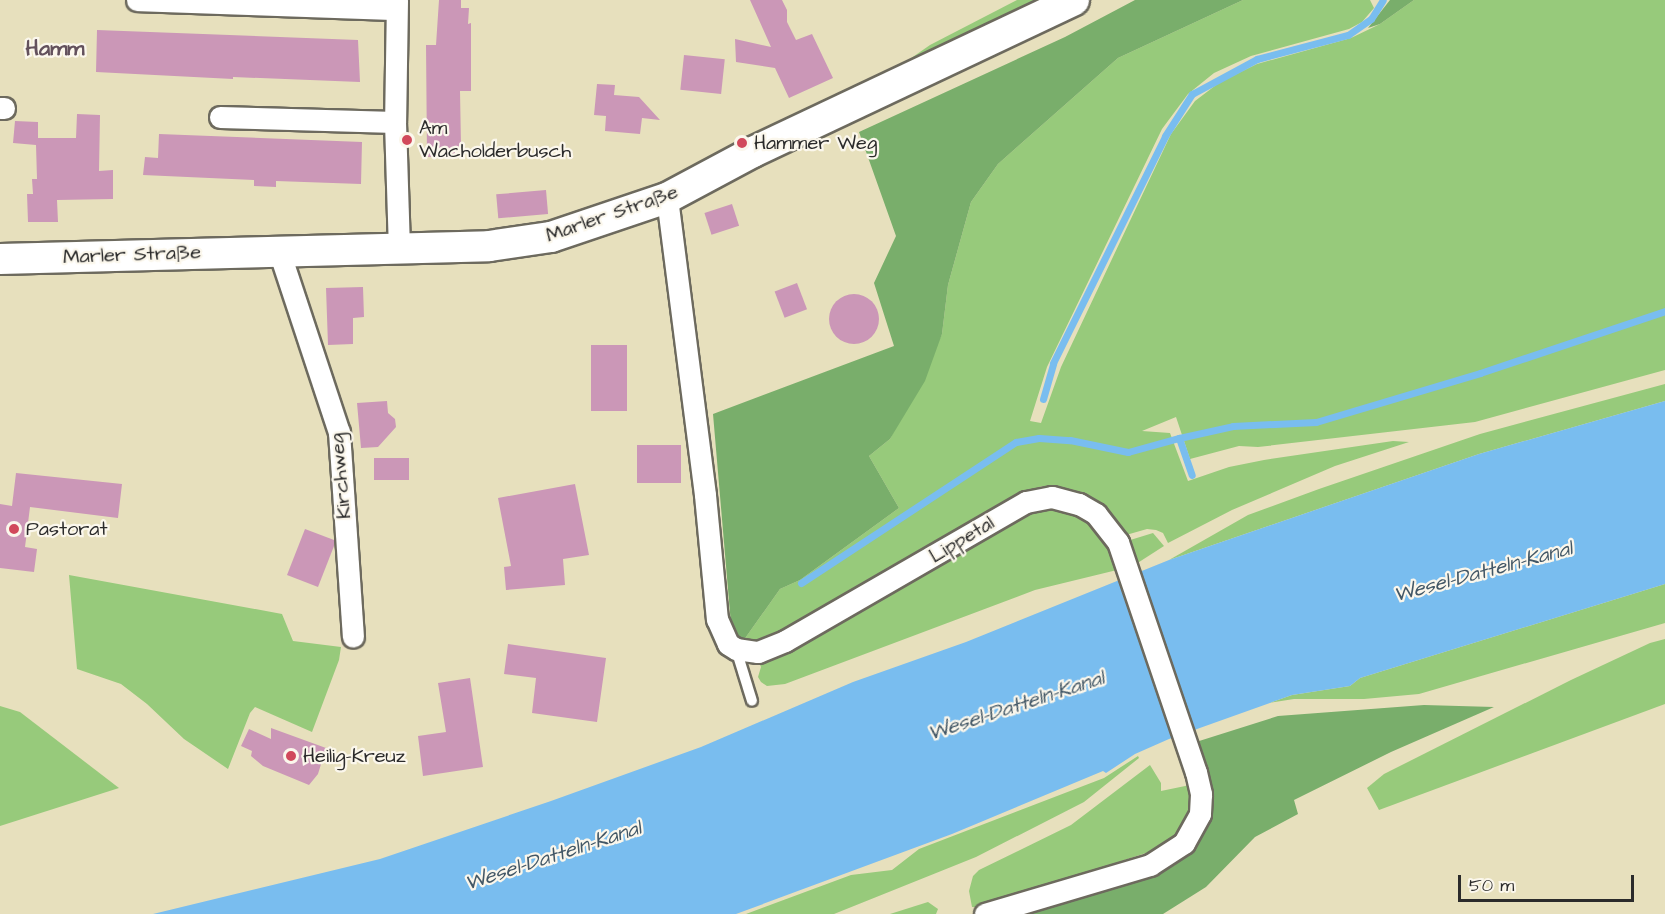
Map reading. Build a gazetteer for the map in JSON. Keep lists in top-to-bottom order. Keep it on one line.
{"streets":{"main road":["Marler Straße"],"street":["Kirchweg","Lippetal"]},"crossings":[["Marler Straße","Kirchweg"]],"districts":["Hamm"],"water":["Wesel-Datteln-Kanal"],"places":["Am Wacholderbusch","Hammer Weg","Pastorat","Heilig-Kreuz"],"scale_bar":"50 m"}
